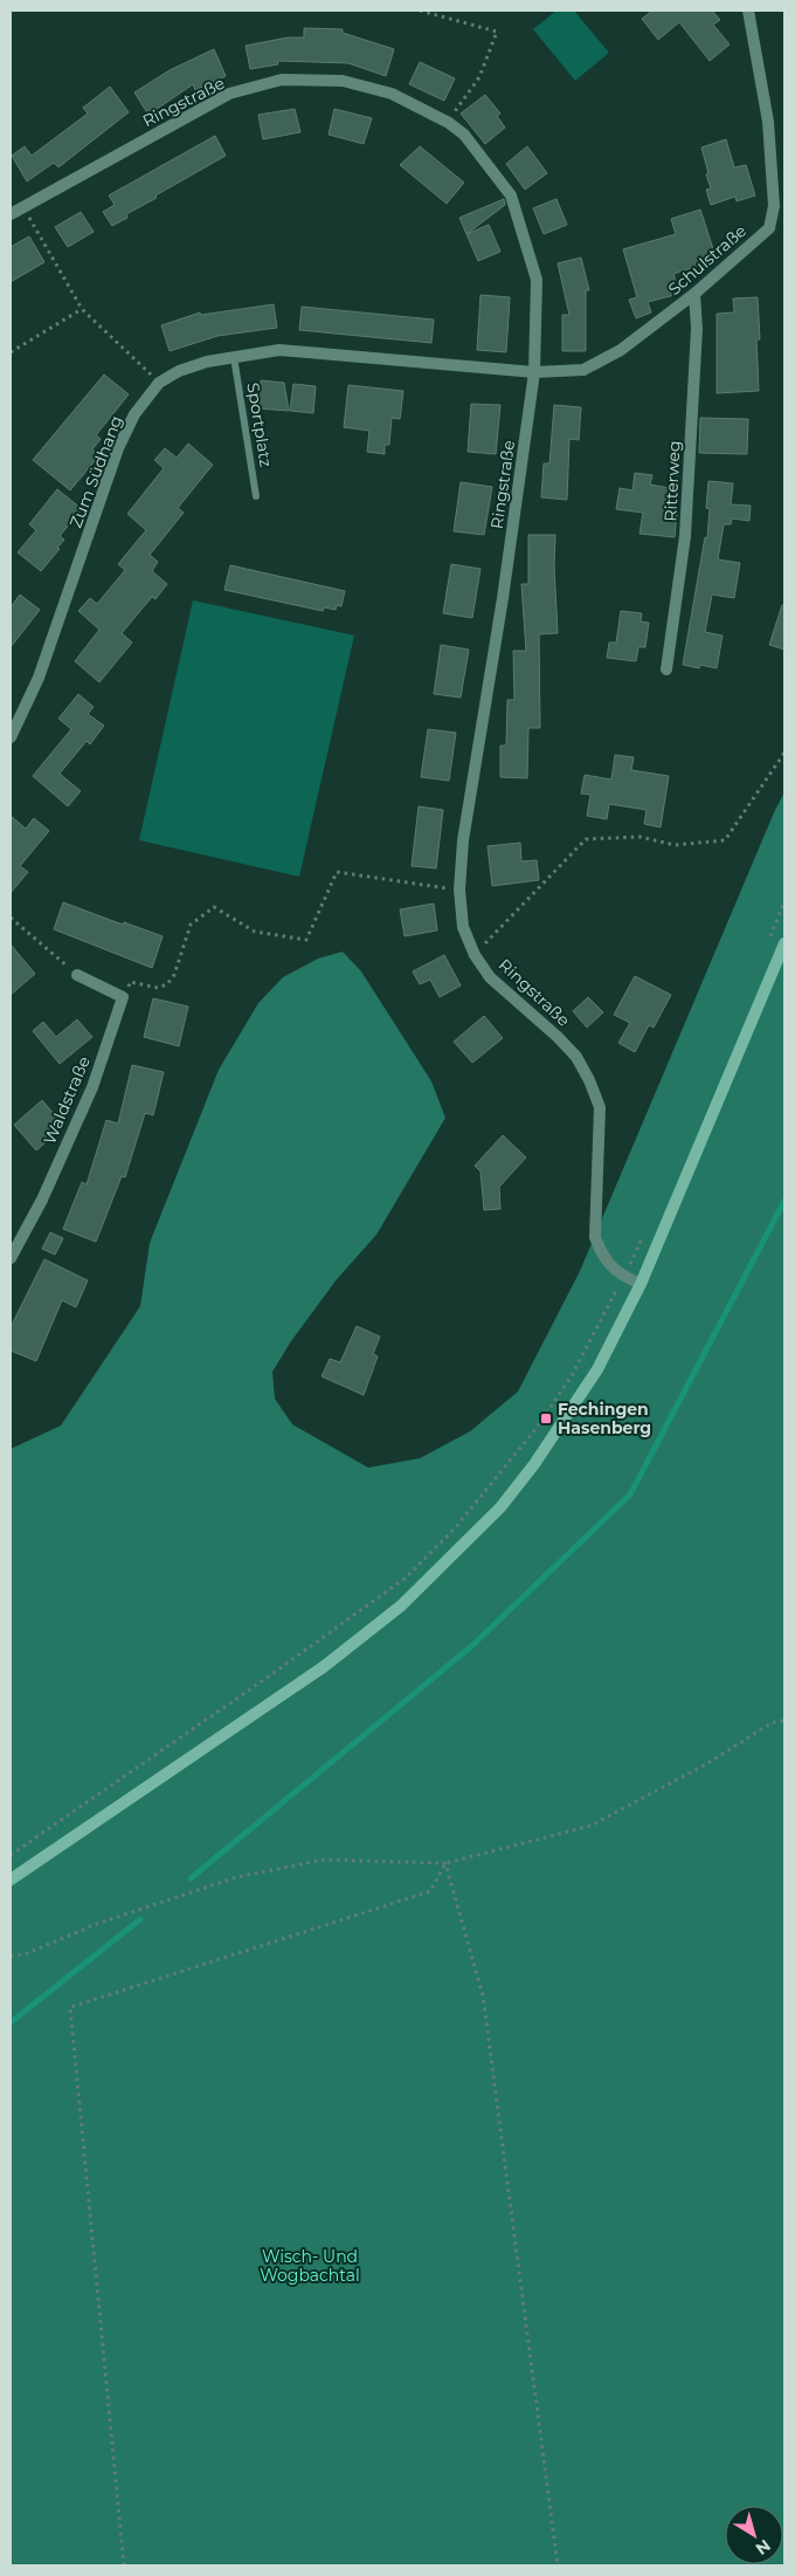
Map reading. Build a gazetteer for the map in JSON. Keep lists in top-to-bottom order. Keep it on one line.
{"streets":{"street":["Ringstraße","Schulstraße","Zum Südhang","Ritterweg","Waldstraße"],"lane":["Sportplatz"]},"crossings":[["Ringstraße","Schulstraße"],["Ringstraße","Zum Südhang"],["Schulstraße","Zum Südhang"],["Schulstraße","Ritterweg"],["Sportplatz","Zum Südhang"]],"parks":["Wisch- Und Wogbachtal"],"places":{"transit":["Fechingen Hasenberg"]},"north":"bottom right"}
